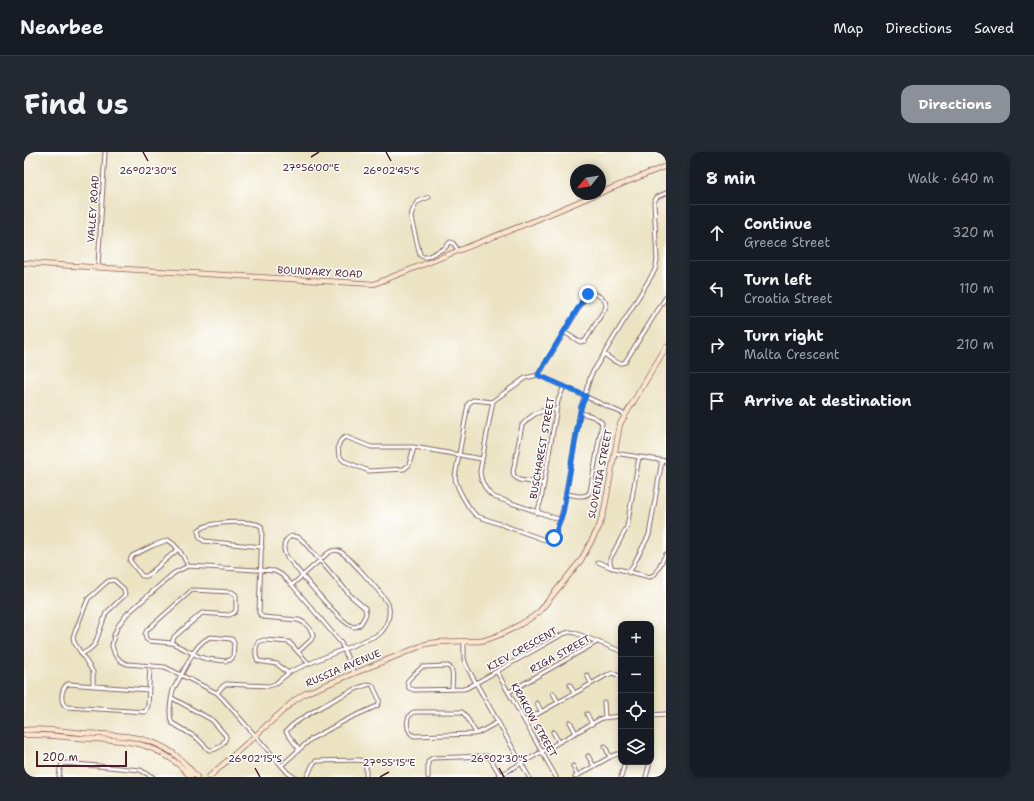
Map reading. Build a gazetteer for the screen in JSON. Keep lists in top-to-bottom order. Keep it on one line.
{"streets":{"street":["VALLEY ROAD","BOUNDARY ROAD","BUSCHAREST STREET","SLOVENIA STREET","KIEV CRESCENT","RIGA STREET","RUSSIA AVENUE","KRAKOW STREET"]},"crossings":[["VALLEY ROAD","BOUNDARY ROAD"],["SLOVENIA STREET","RUSSIA AVENUE"],["KIEV CRESCENT","RIGA STREET"],["KIEV CRESCENT","KRAKOW STREET"],["RIGA STREET","KRAKOW STREET"]],"scale_bar":"200 m","north":"bottom left","page":{"header":"Nearbee","nav":["Map","Directions","Saved"],"title":"Find us","buttons":"Directions","heading":["8 min","Walk · 640 m"],"list":[["Continue","Greece Street","320 m"],["Turn left","Croatia Street","110 m"],["Turn right","Malta Crescent","210 m"],"Arrive at destination"],"map_buttons":["+","−"],"scale":"200 m"},"coordinates":["27°56'00\"E","26°02'30\"S","26°02'45\"S","26°02'15\"S","27°55'15\"E"]}
